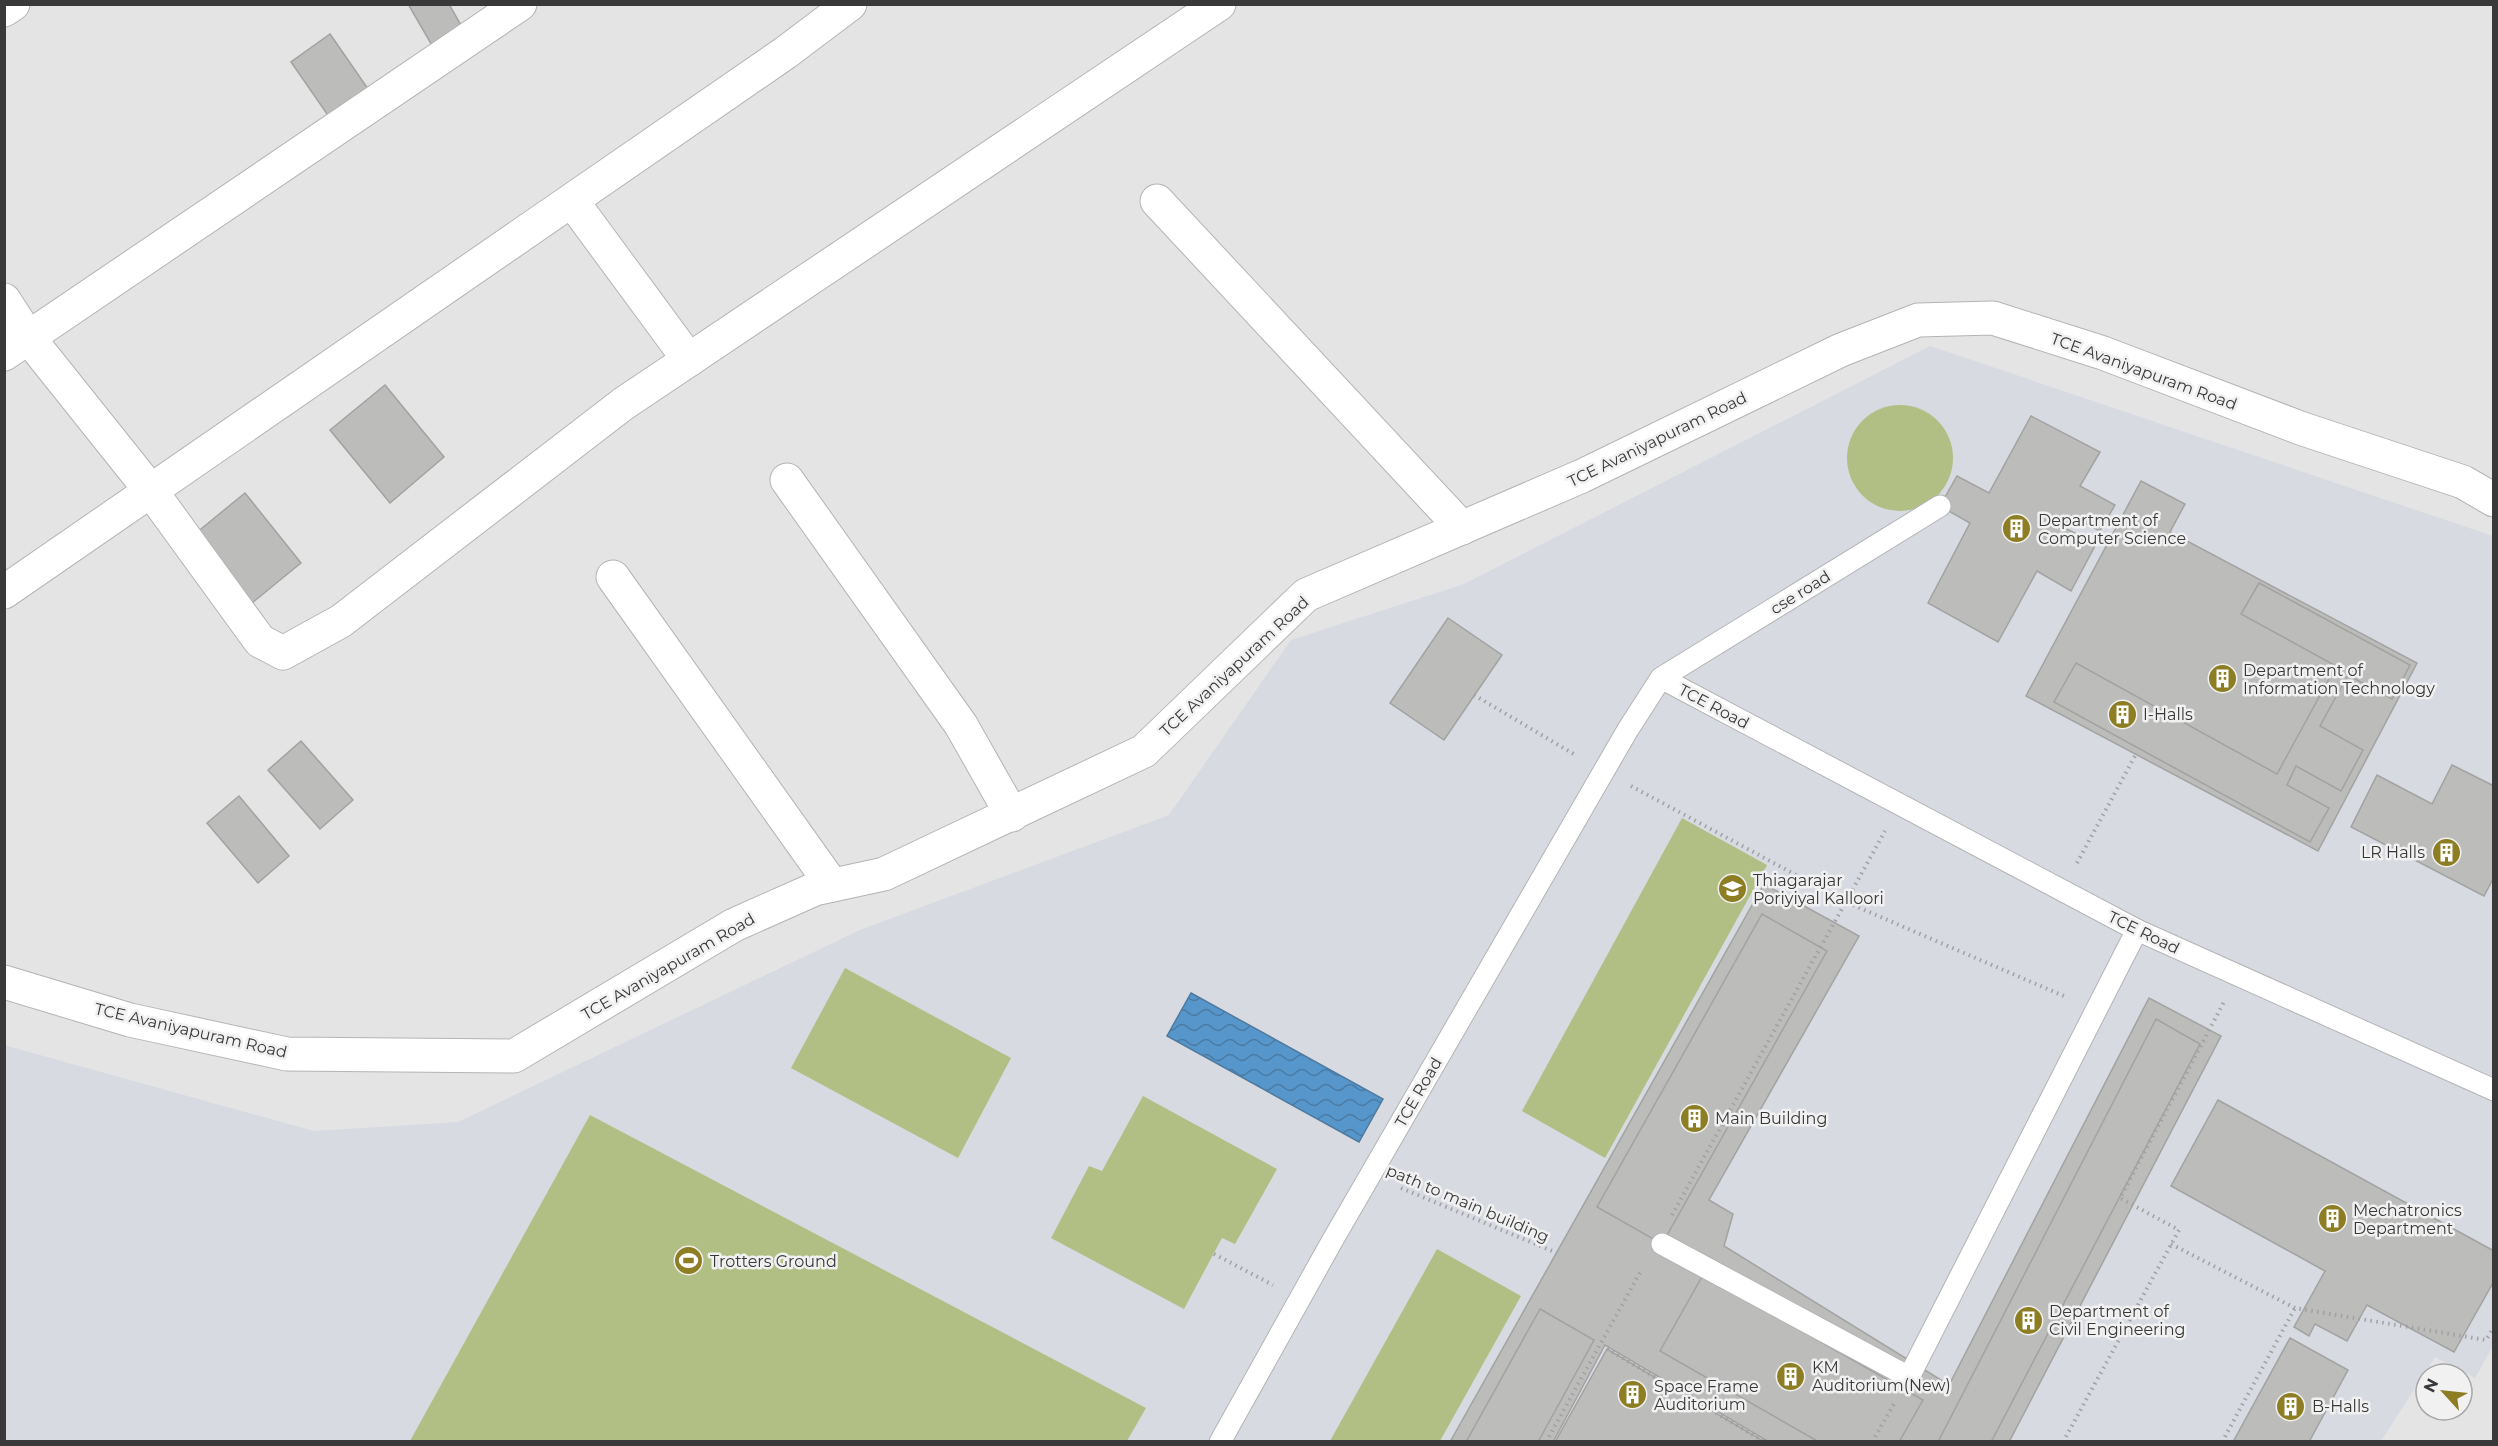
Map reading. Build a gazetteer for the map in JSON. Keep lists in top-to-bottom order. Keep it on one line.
{"streets":{"street":["TCE Avaniyapuram Road"],"lane":["cse road","TCE Road"],"path":["path to main building"]},"crossings":[["cse road","TCE Road"],["TCE Road","path to main building"]],"places":{"building":["Department of Computer Science","Department of Information Technology","I-Halls","LR Halls","Main Building","Mechatronics Department","Department of Civil Engineering","KM Auditorium(New)","Space Frame Auditorium","B-Halls"],"school or university":["Thiagarajar Poriyiyal Kalloori"],"sports":["Trotters Ground"]},"north":"top left"}
